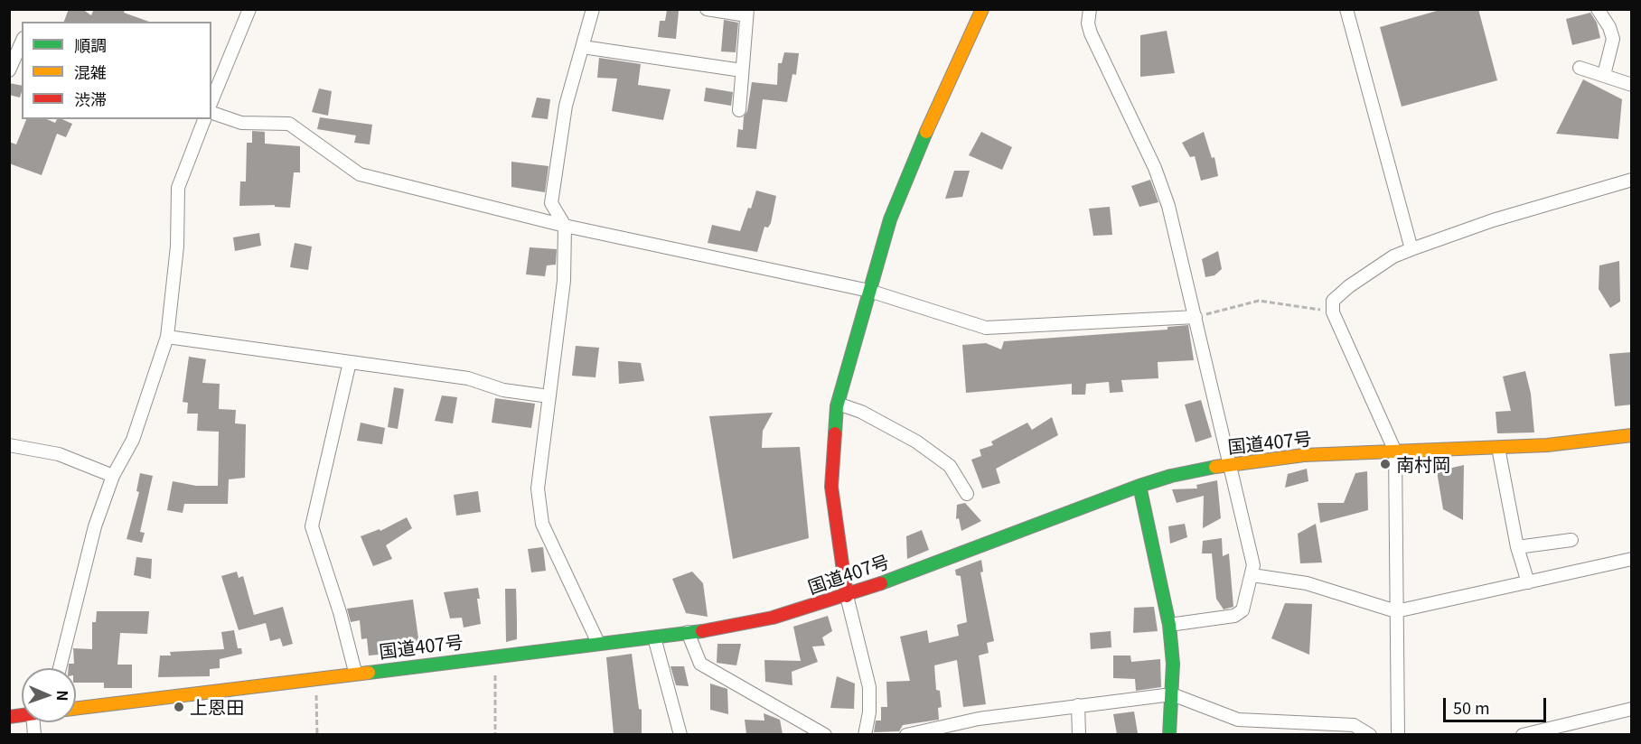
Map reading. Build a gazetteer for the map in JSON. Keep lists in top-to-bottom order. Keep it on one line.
{"streets":{"main road":["国道407号"]},"places":["南村岡","上恩田"],"legend":["順調","混雑","渋滞"],"scale_bar":"50 m","north":"right"}
